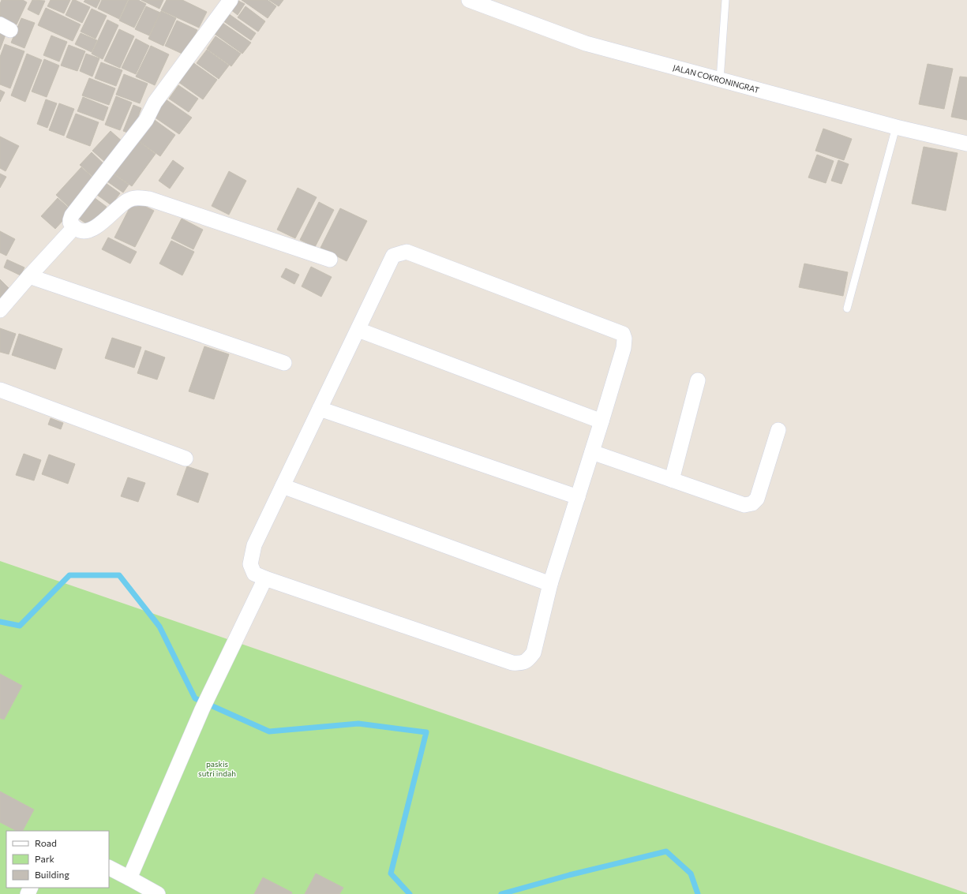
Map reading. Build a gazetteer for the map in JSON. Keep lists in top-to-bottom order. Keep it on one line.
{"streets":{"street":["JALAN COKRONINGRAT"]},"parks":["paskis sutri indah"],"legend":["Road","Park","Building"]}
